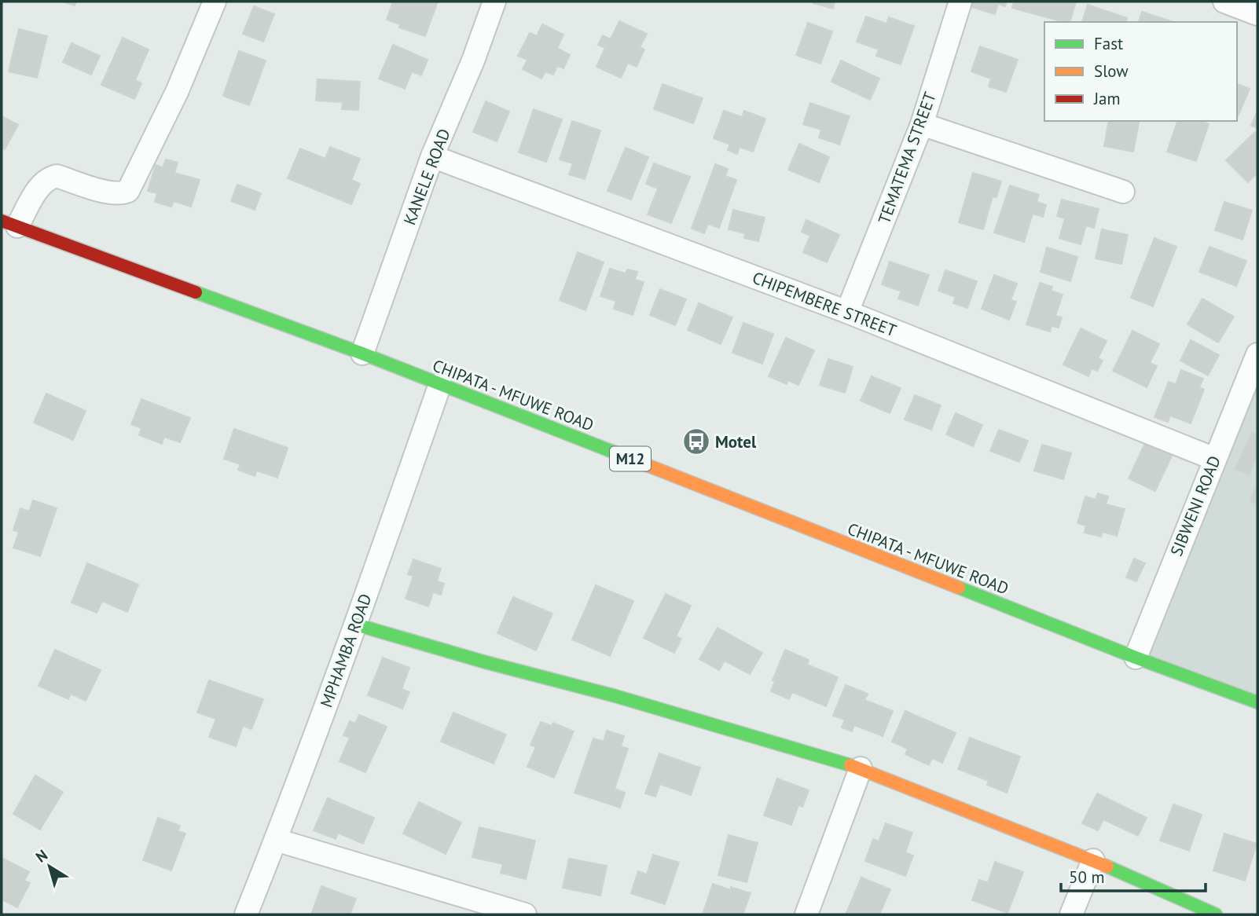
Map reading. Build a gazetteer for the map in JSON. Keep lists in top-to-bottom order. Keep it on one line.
{"streets":{"main road":["CHIPATA - MFUWE ROAD","M12"],"street":["TEMATEMA STREET","KANELE ROAD","CHIPEMBERE STREET","SIBWENI ROAD","MPHAMBA ROAD"]},"crossings":[["TEMATEMA STREET","CHIPEMBERE STREET"],["KANELE ROAD","CHIPEMBERE STREET"],["KANELE ROAD","CHIPATA - MFUWE ROAD"],["CHIPEMBERE STREET","SIBWENI ROAD"],["CHIPATA - MFUWE ROAD","SIBWENI ROAD"],["CHIPATA - MFUWE ROAD","MPHAMBA ROAD"]],"places":{"bus stop":["Motel"]},"legend":["Fast","Slow","Jam"],"scale_bar":"50 m","north":"top left"}
